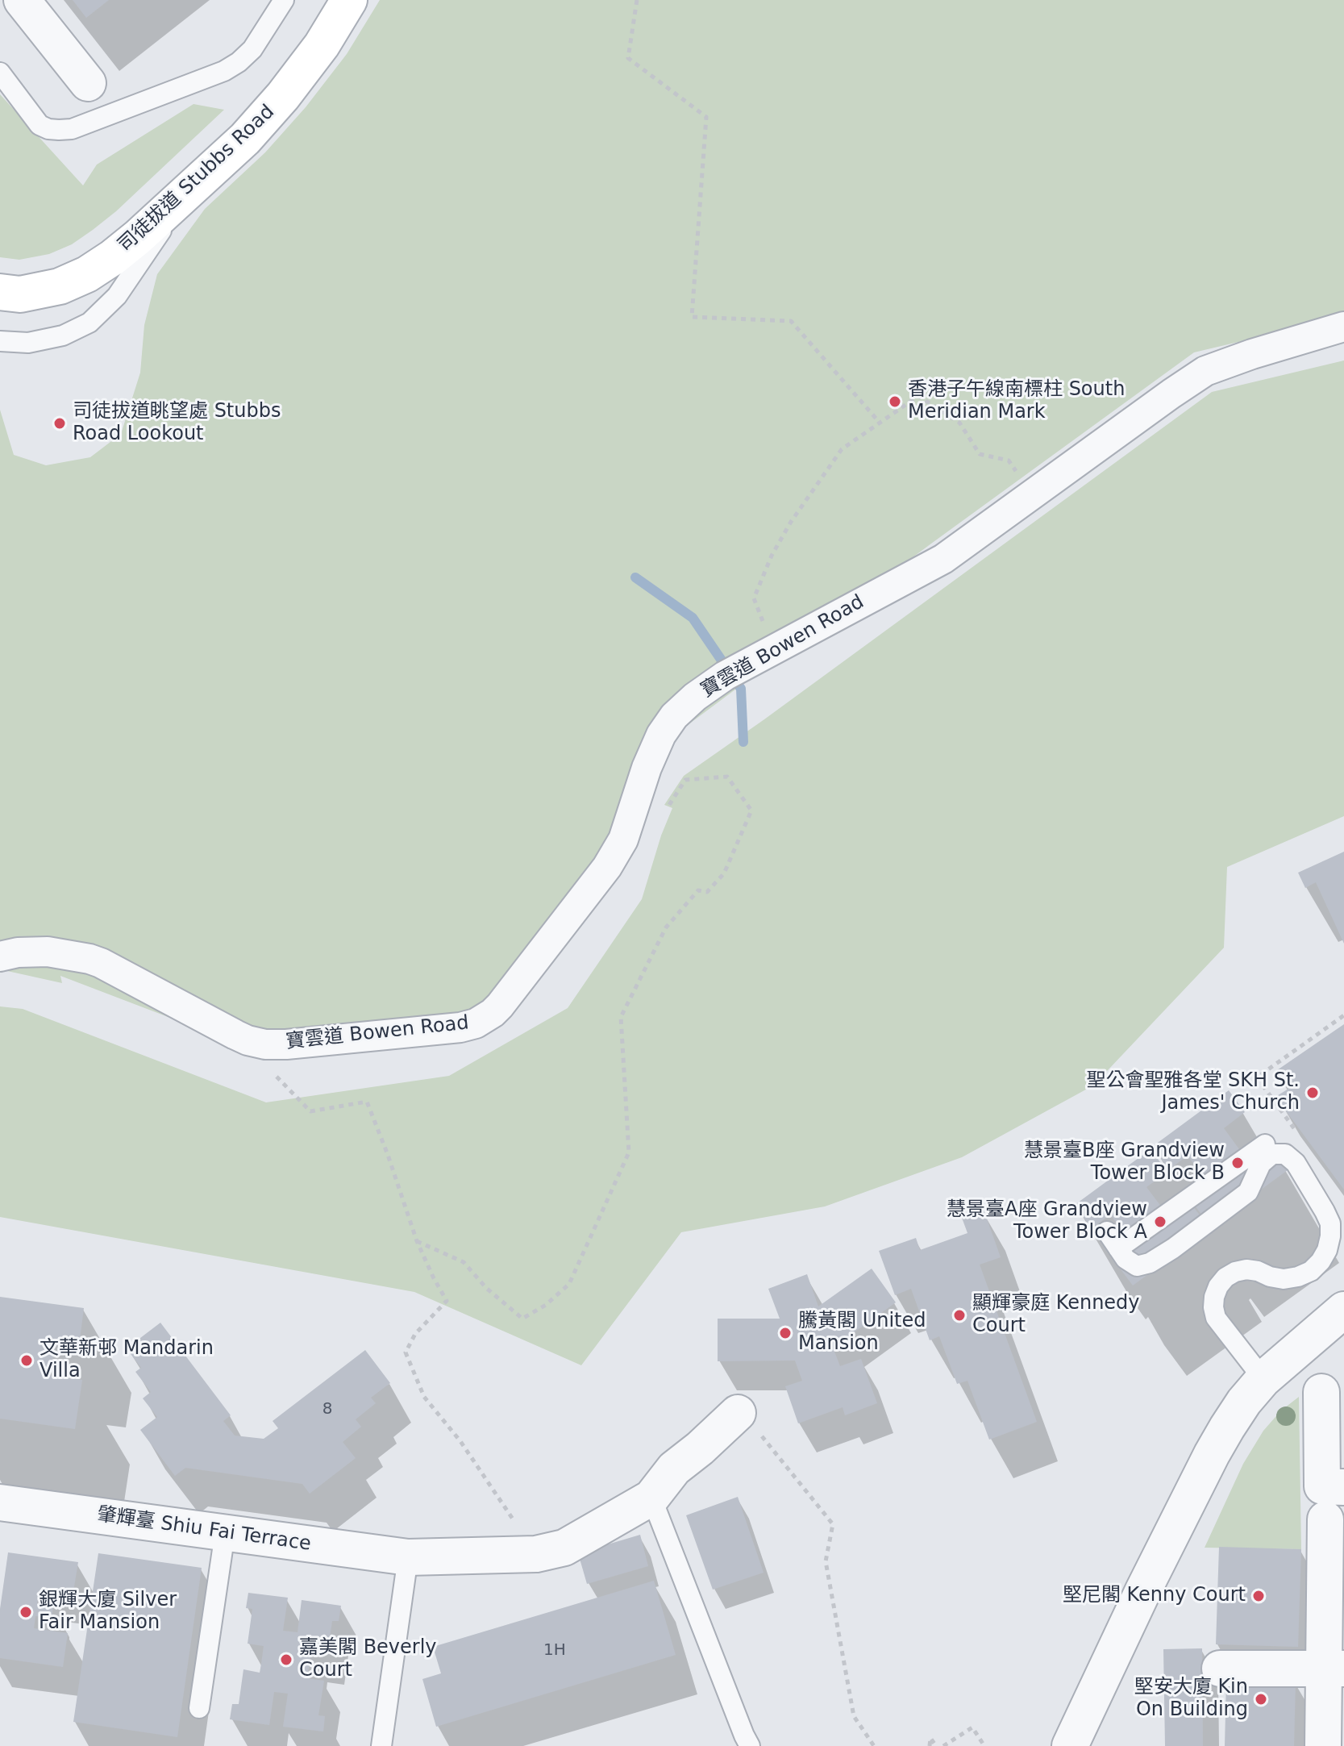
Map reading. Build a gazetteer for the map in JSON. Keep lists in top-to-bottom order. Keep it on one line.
{"streets":{"main road":["司徒拔道 Stubbs Road"],"street":["寶雲道 Bowen Road","肇輝臺 Shiu Fai Terrace"]},"places":["香港子午線南標柱 South Meridian Mark","司徒拔道眺望處 Stubbs Road Lookout","聖公會聖雅各堂 SKH St. James' Church","慧景臺B座 Grandview Tower Block B","慧景臺A座 Grandview Tower Block A","顯輝豪庭 Kennedy Court","騰黃閣 United Mansion","文華新邨 Mandarin Villa","堅尼閣 Kenny Court","銀輝大廈 Silver Fair Mansion","嘉美閣 Beverly Court","堅安大廈 Kin On Building"],"house_numbers":["8","1H"]}
